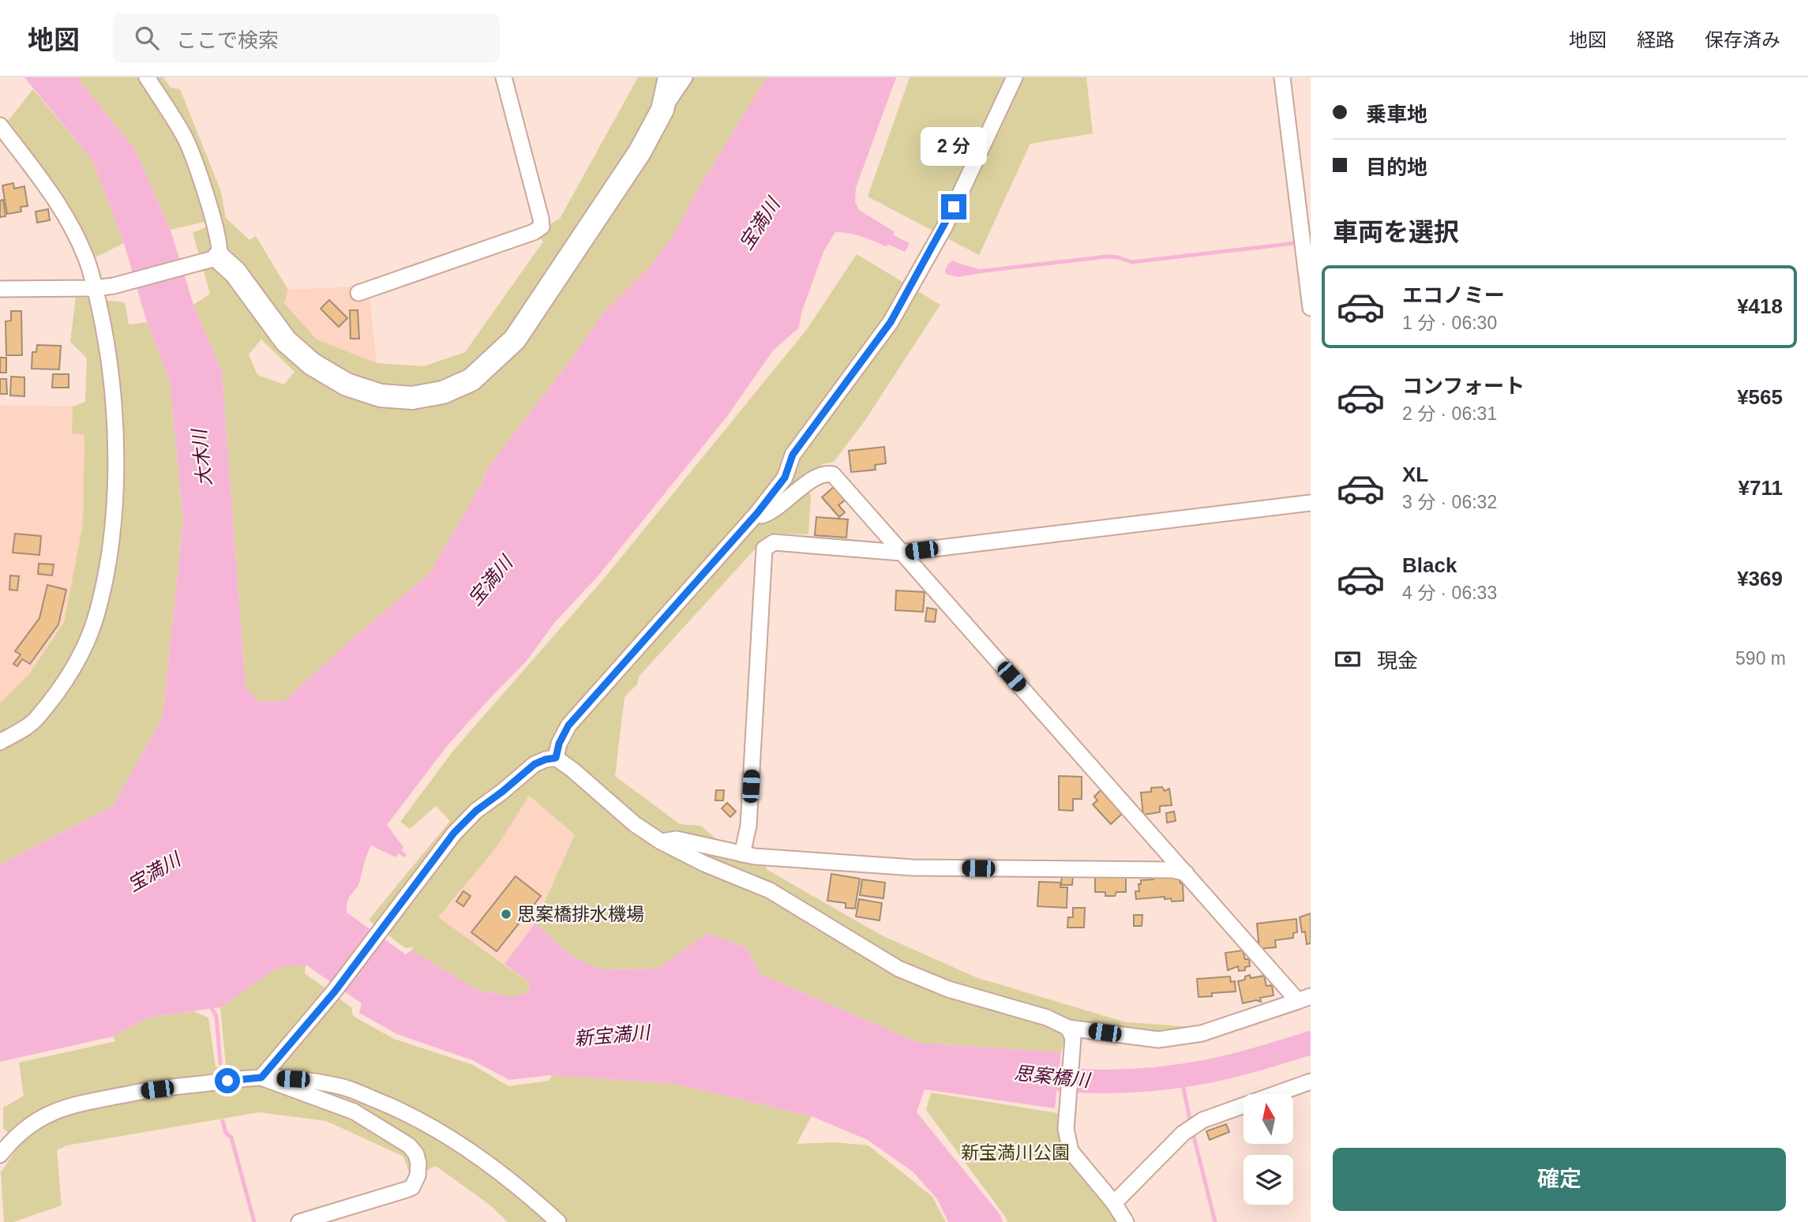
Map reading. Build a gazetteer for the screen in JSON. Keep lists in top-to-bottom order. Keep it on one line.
{"water":["宝満川","大木川","新宝満川","思案橋川"],"parks":["新宝満川公園"],"places":["思案橋排水機場"],"north":"top","page":{"header":"地図","search":"ここで検索","nav":["地図","経路","保存済み"],"banner":["乗車地","目的地"],"bubble":"2 分","heading":"車両を選択","list":[{"name":"エコノミー","note":"1 分 · 06:30","value":"¥418"},{"name":"コンフォート","note":"2 分 · 06:31","value":"¥565"},{"name":"XL","note":"3 分 · 06:32","value":"¥711"},{"name":"Black","note":"4 分 · 06:33","value":"¥369"}],"pay":["現金","590 m"],"buttons":"確定"}}
